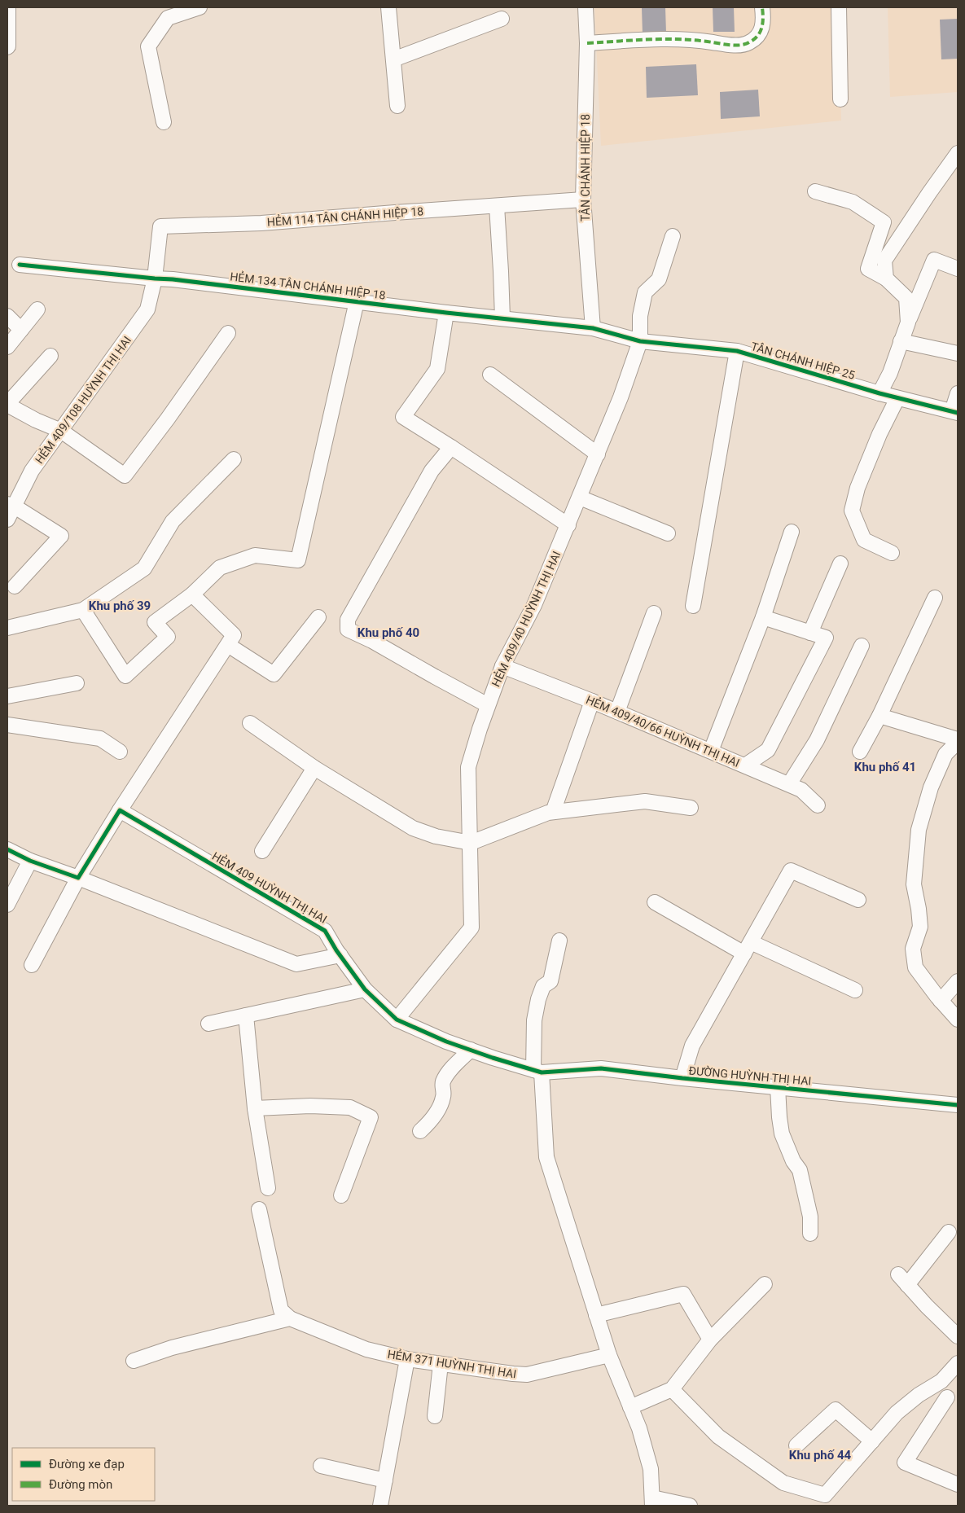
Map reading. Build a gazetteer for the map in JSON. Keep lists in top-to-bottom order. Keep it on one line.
{"streets":{"street":["TÂN CHÁNH HIỆP 18","HẺM 114 TÂN CHÁNH HIỆP 18","HẺM 134 TÂN CHÁNH HIỆP 18","TÂN CHÁNH HIỆP 25","HẺM 409/108 HUỲNH THỊ HAI","HẺM 409/40 HUỲNH THỊ HAI","HẺM 409/40/66 HUỲNH THỊ HAI","HẺM 409 HUỲNH THỊ HAI","ĐƯỜNG HUỲNH THỊ HAI","HẺM 371 HUỲNH THỊ HAI"]},"crossings":[["TÂN CHÁNH HIỆP 18","HẺM 114 TÂN CHÁNH HIỆP 18"],["TÂN CHÁNH HIỆP 18","HẺM 134 TÂN CHÁNH HIỆP 18"],["TÂN CHÁNH HIỆP 18","TÂN CHÁNH HIỆP 25"],["HẺM 114 TÂN CHÁNH HIỆP 18","HẺM 134 TÂN CHÁNH HIỆP 18"],["HẺM 114 TÂN CHÁNH HIỆP 18","HẺM 409/108 HUỲNH THỊ HAI"],["HẺM 134 TÂN CHÁNH HIỆP 18","TÂN CHÁNH HIỆP 25"],["HẺM 134 TÂN CHÁNH HIỆP 18","HẺM 409/108 HUỲNH THỊ HAI"],["TÂN CHÁNH HIỆP 25","HẺM 409/40 HUỲNH THỊ HAI"],["HẺM 409/40 HUỲNH THỊ HAI","HẺM 409/40/66 HUỲNH THỊ HAI"],["HẺM 409/40 HUỲNH THỊ HAI","HẺM 409 HUỲNH THỊ HAI"],["HẺM 409 HUỲNH THỊ HAI","ĐƯỜNG HUỲNH THỊ HAI"]],"districts":["Khu phố 39","Khu phố 40","Khu phố 41","Khu phố 44"],"legend":["Đường xe đạp","Đường mòn"]}
